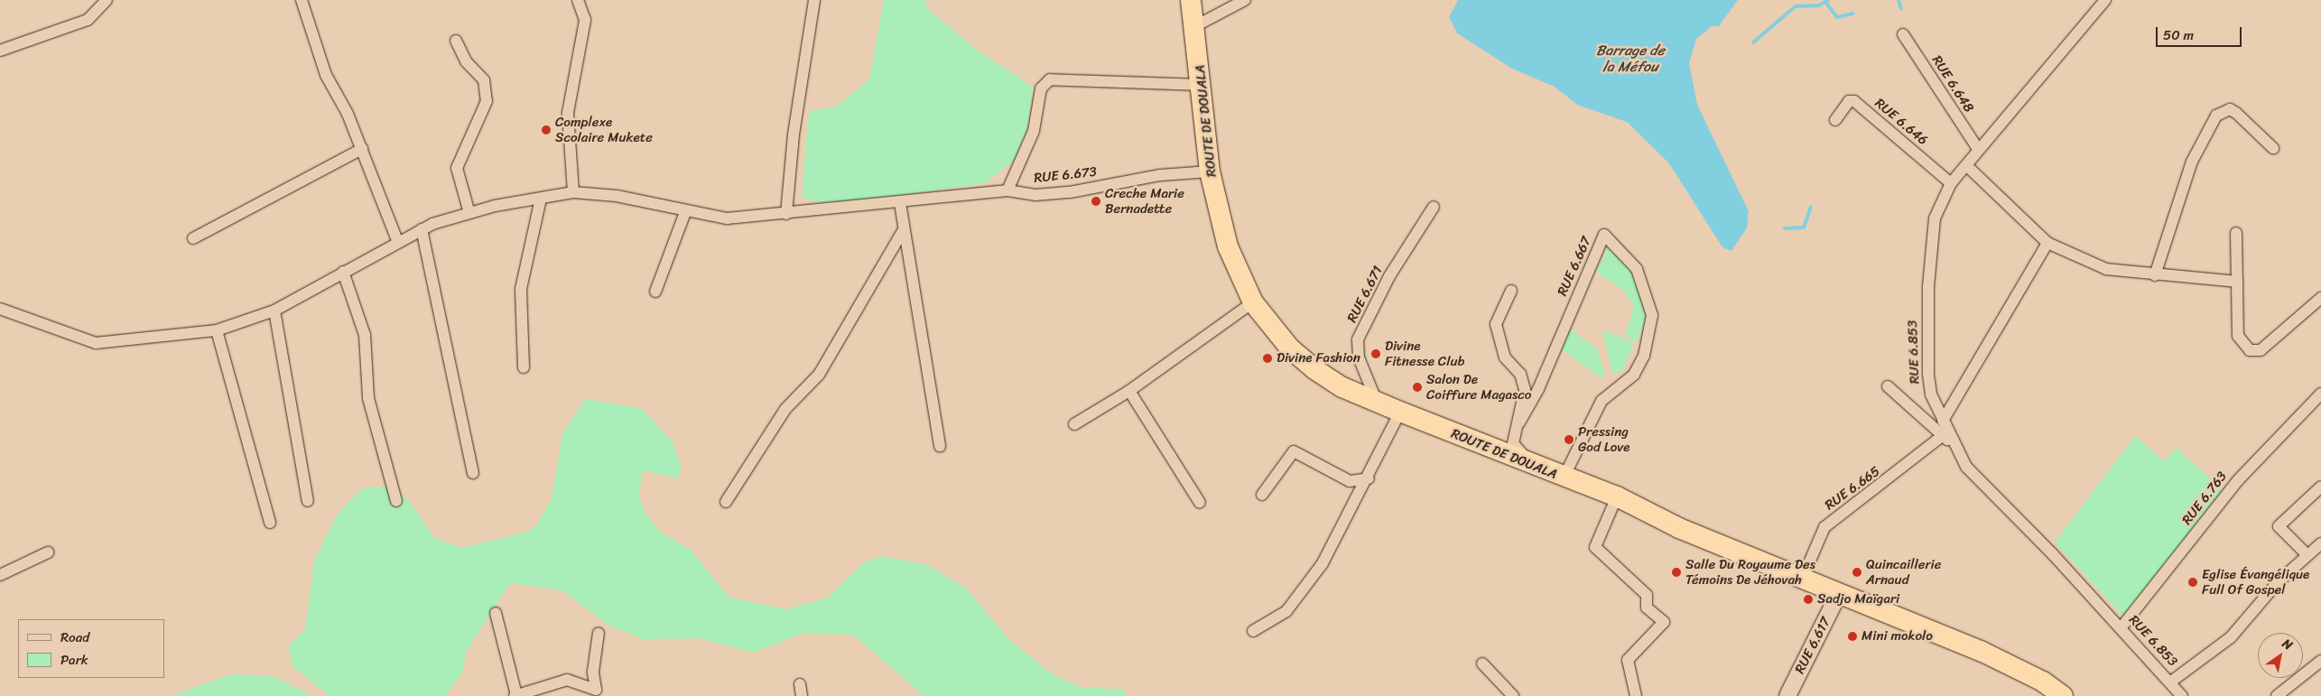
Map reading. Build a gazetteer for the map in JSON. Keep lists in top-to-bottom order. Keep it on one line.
{"streets":{"highway":["ROUTE DE DOUALA"],"street":["RUE 6.648","RUE 6.646","RUE 6.673","RUE 6.667","RUE 6.671","RUE 6.853","RUE 6.665","RUE 6.763","RUE 6.617"]},"crossings":[["RUE 6.648","RUE 6.853"],["ROUTE DE DOUALA","RUE 6.673"],["ROUTE DE DOUALA","RUE 6.667"],["ROUTE DE DOUALA","RUE 6.671"],["ROUTE DE DOUALA","RUE 6.665"],["ROUTE DE DOUALA","RUE 6.617"],["RUE 6.646","RUE 6.853"],["RUE 6.853","RUE 6.763"]],"water":["Barrage de la Méfou"],"places":["Complexe Scolaire Mukete","Creche Marie Bernadette","Divine Fitnesse Club","Divine Fashion","Salon De Coiffure Magasco","Pressing God Love","Salle Du Royaume Des Témoins De Jéhovah","Quincaillerie Arnaud","Eglise Évangélique Full Of Gospel","Sadjo Maïgari","Mini mokolo"],"legend":["Road","Park"],"scale_bar":"50 m","north":"top right"}
